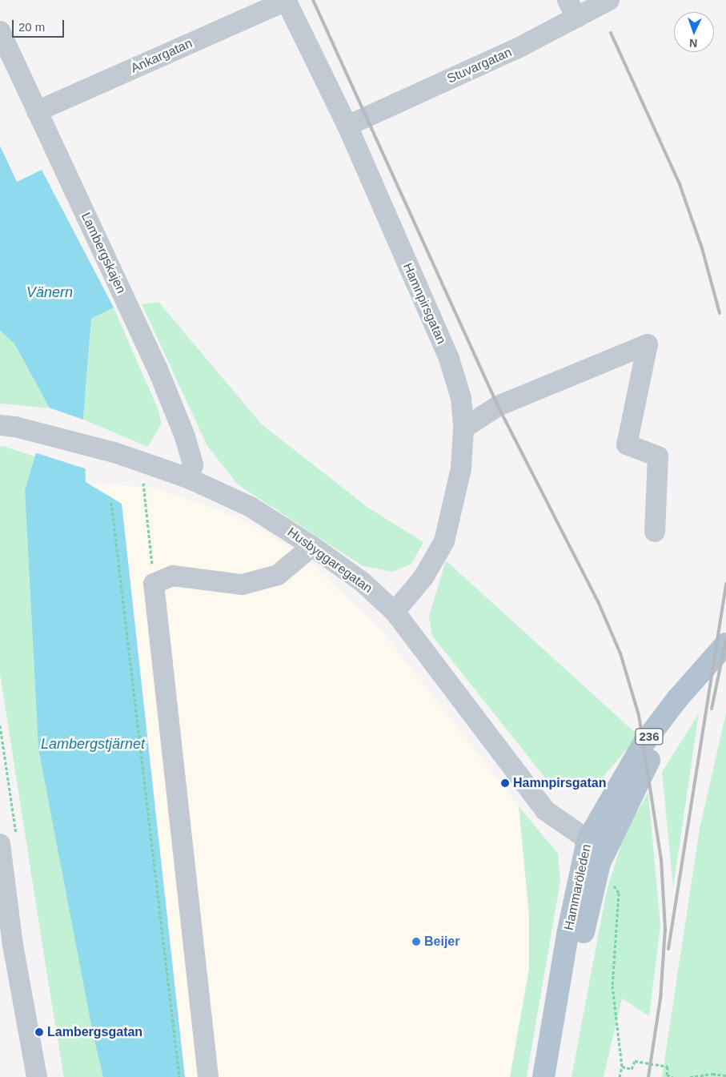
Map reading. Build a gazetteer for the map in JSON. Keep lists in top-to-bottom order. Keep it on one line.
{"streets":{"main road":["236","Hammaröleden"],"street":["Ankargatan","Stuvargatan","Lambergskajen","Hamnpirsgatan","Husbyggaregatan"]},"crossings":[["Ankargatan","Lambergskajen"],["Ankargatan","Hamnpirsgatan"],["Stuvargatan","Hamnpirsgatan"],["Lambergskajen","Husbyggaregatan"],["Hamnpirsgatan","Husbyggaregatan"],["Husbyggaregatan","Hammaröleden"]],"water":["Vänern","Lambergstjärnet"],"places":["Hamnpirsgatan","Beijer","Lambergsgatan"],"scale_bar":"20 m","north":"bottom"}
